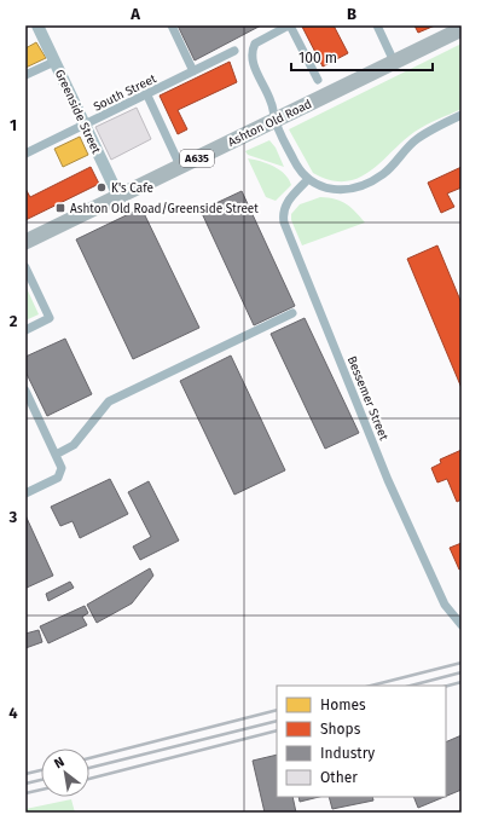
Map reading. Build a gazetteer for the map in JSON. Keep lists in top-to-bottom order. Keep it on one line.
{"streets":{"highway":["Ashton Old Road","A635"],"street":["South Street","Greenside Street","Bessemer Street"]},"crossings":[["South Street","Greenside Street"],["Greenside Street","Ashton Old Road"]],"places":{"other":["K's Cafe"],"transit":["Ashton Old Road/Greenside Street"]},"legend":["Homes","Shops","Industry","Other"],"scale_bar":"100 m","north":"top left","grid":{"columns":["A","B"],"rows":["1","2","3","4"]}}
